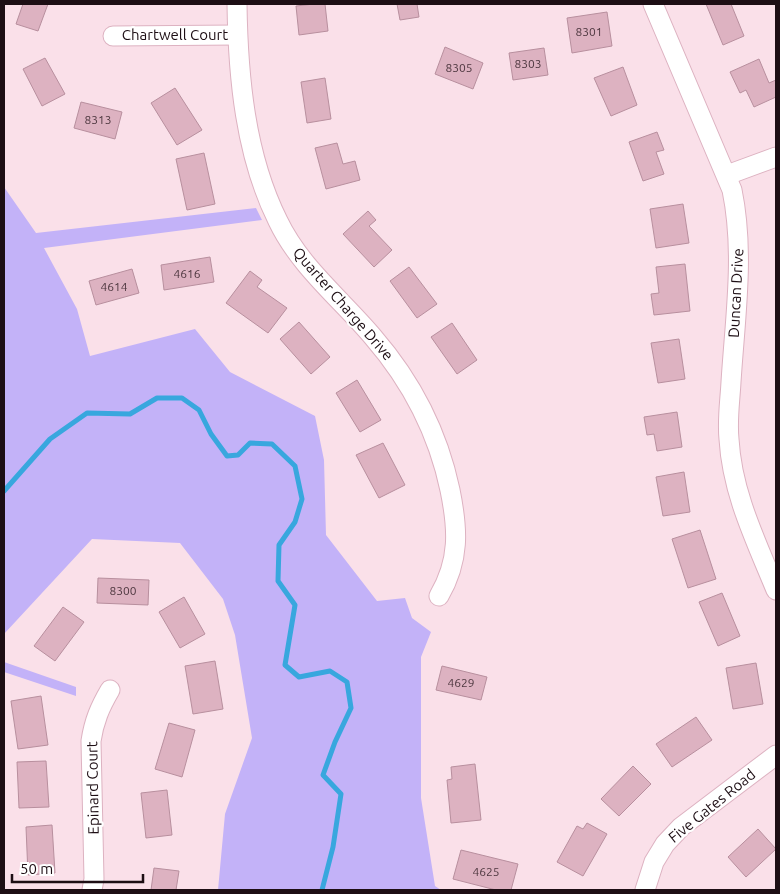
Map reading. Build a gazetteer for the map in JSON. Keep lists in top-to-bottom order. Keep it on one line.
{"streets":{"street":["Chartwell Court","Duncan Drive","Quarter Charge Drive","Epinard Court","Five Gates Road"]},"crossings":[["Chartwell Court","Quarter Charge Drive"]],"house_numbers":["8301","8303","8305","8313","4616","4614","8300","4629","4625"],"scale_bar":"50 m"}
